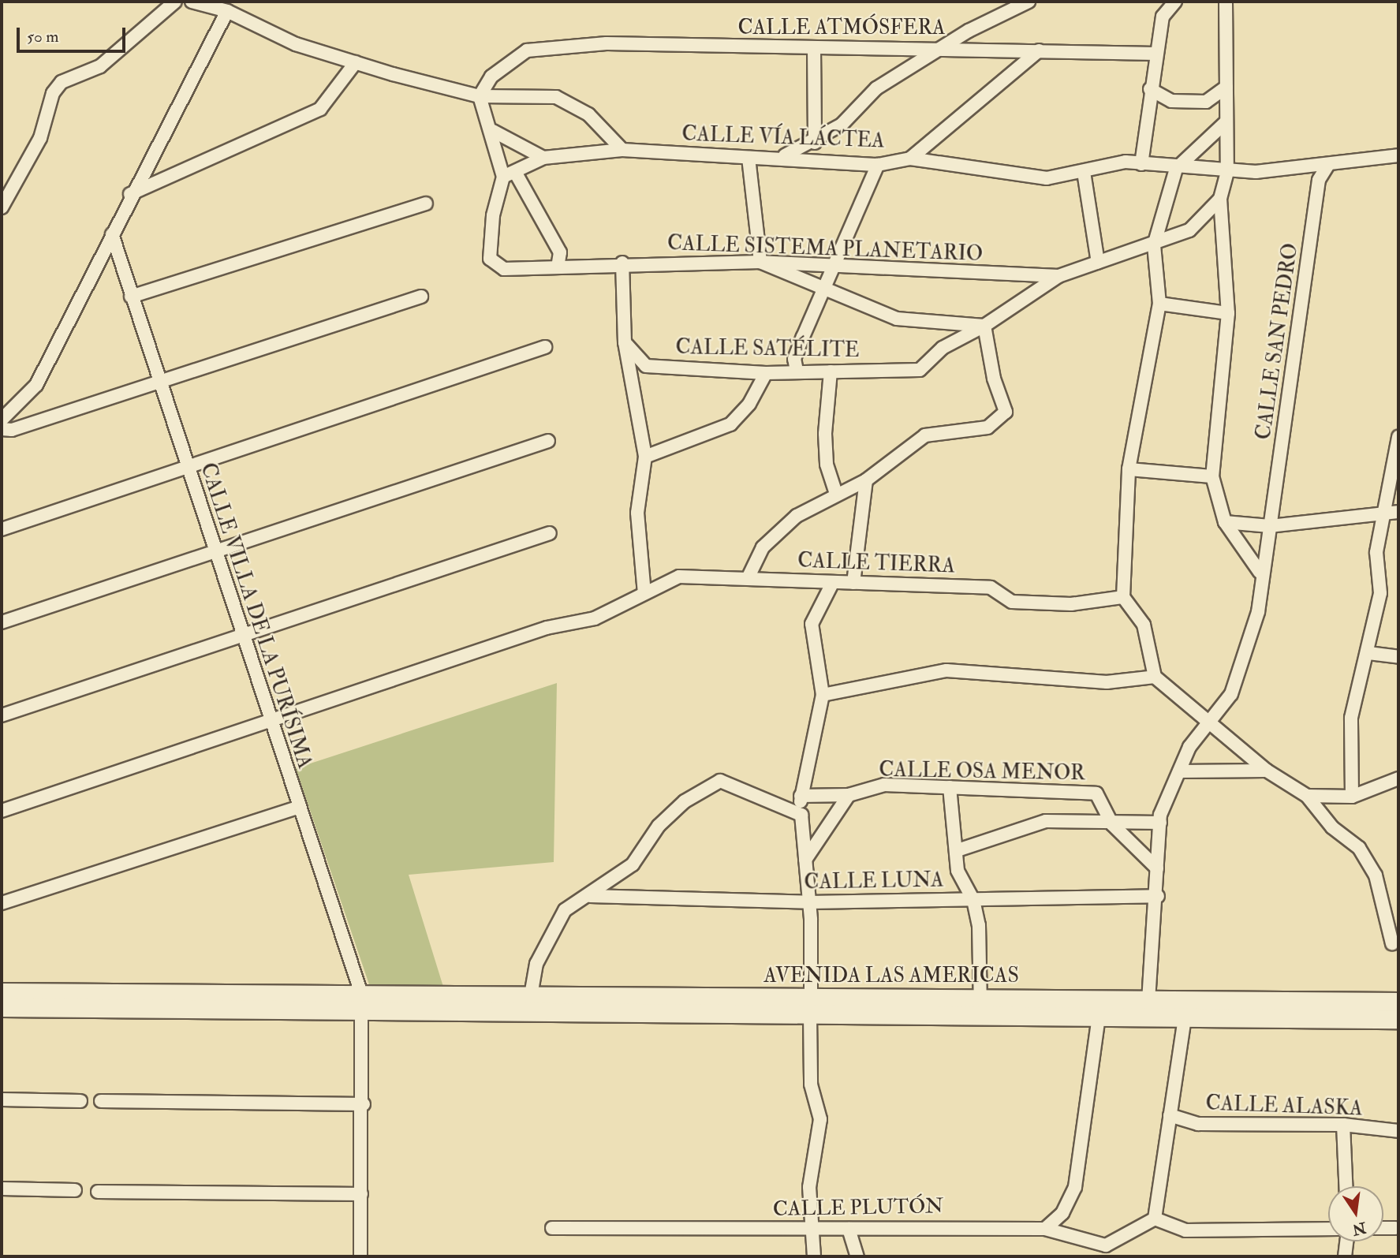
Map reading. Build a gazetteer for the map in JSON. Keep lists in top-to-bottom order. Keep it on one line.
{"streets":{"street":["CALLE ATMÓSFERA","CALLE VÍA LÁCTEA","CALLE SISTEMA PLANETARIO","CALLE SAN PEDRO","CALLE SATÉLITE","CALLE TIERRA","CALLE VILLA DE LA PURÍSIMA","CALLE OSA MENOR","CALLE LUNA","AVENIDA LAS AMERICAS","CALLE ALASKA","CALLE PLUTÓN"]},"crossings":[["CALLE VÍA LÁCTEA","CALLE SISTEMA PLANETARIO"],["CALLE VÍA LÁCTEA","CALLE SAN PEDRO"],["CALLE SAN PEDRO","CALLE LUNA"],["CALLE SAN PEDRO","AVENIDA LAS AMERICAS"],["CALLE TIERRA","CALLE VILLA DE LA PURÍSIMA"]],"scale_bar":"50 m","north":"bottom"}
